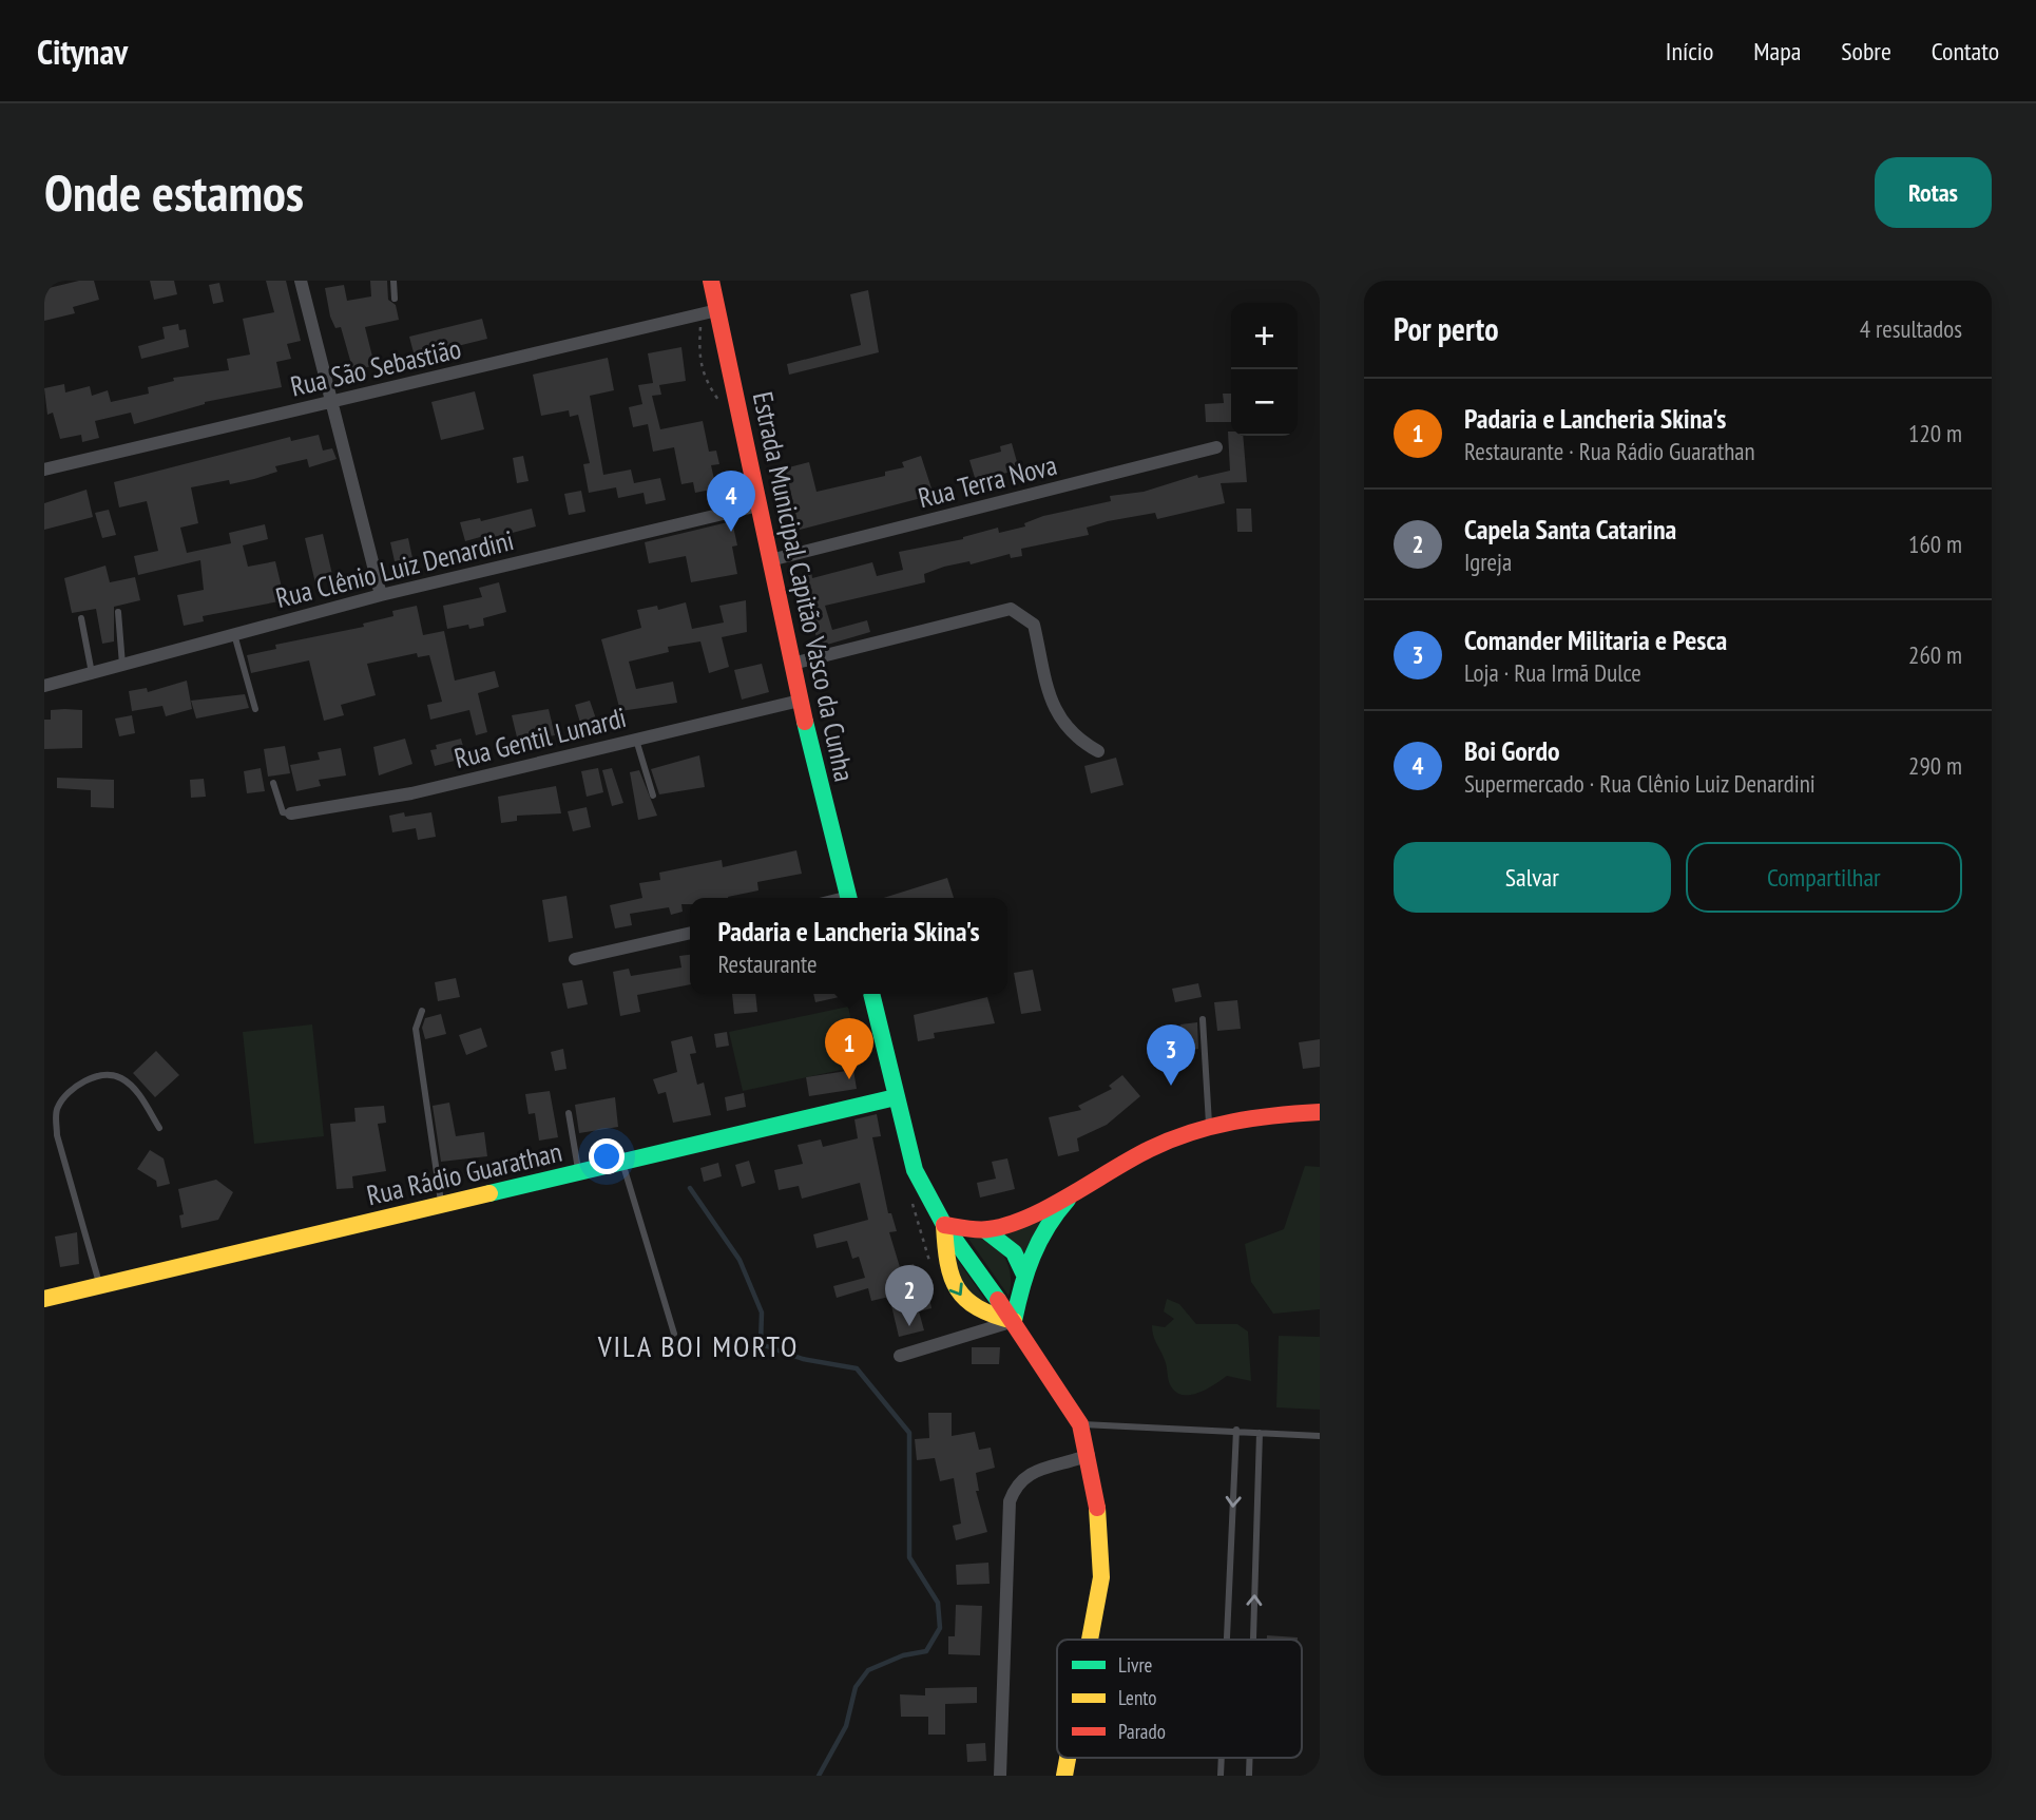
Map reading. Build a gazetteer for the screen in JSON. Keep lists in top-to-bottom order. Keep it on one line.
{"streets":{"street":["Rua São Sebastião","Rua Terra Nova","Rua Clênio Luiz Denardini","Estrada Municipal Capitão Vasco da Cunha","Rua Gentil Lunardi","Rua Rádio Guarathan"]},"crossings":[["Rua São Sebastião","Estrada Municipal Capitão Vasco da Cunha"],["Rua Terra Nova","Estrada Municipal Capitão Vasco da Cunha"],["Rua Clênio Luiz Denardini","Estrada Municipal Capitão Vasco da Cunha"],["Estrada Municipal Capitão Vasco da Cunha","Rua Gentil Lunardi"]],"districts":["VILA BOI MORTO"],"legend":["Livre","Lento","Parado"],"page":{"header":"Citynav","nav":["Início","Mapa","Sobre","Contato"],"buttons":["Rotas",["Salvar","Compartilhar"]],"title":"Onde estamos","heading":["Por perto","4 resultados"],"map_buttons":["+","−"],"list":[{"mark":"1","name":"Padaria e Lancheria Skina's","note":"Restaurante · Rua Rádio Guarathan","value":"120 m"},{"mark":"2","name":"Capela Santa Catarina","note":"Igreja","value":"160 m"},{"mark":"3","name":"Comander Militaria e Pesca","note":"Loja · Rua Irmã Dulce","value":"260 m"},{"mark":"4","name":"Boi Gordo","note":"Supermercado · Rua Clênio Luiz Denardini","value":"290 m"}],"pins":["4","1","3","2"],"popup":["Padaria e Lancheria Skina's","Restaurante"]}}
